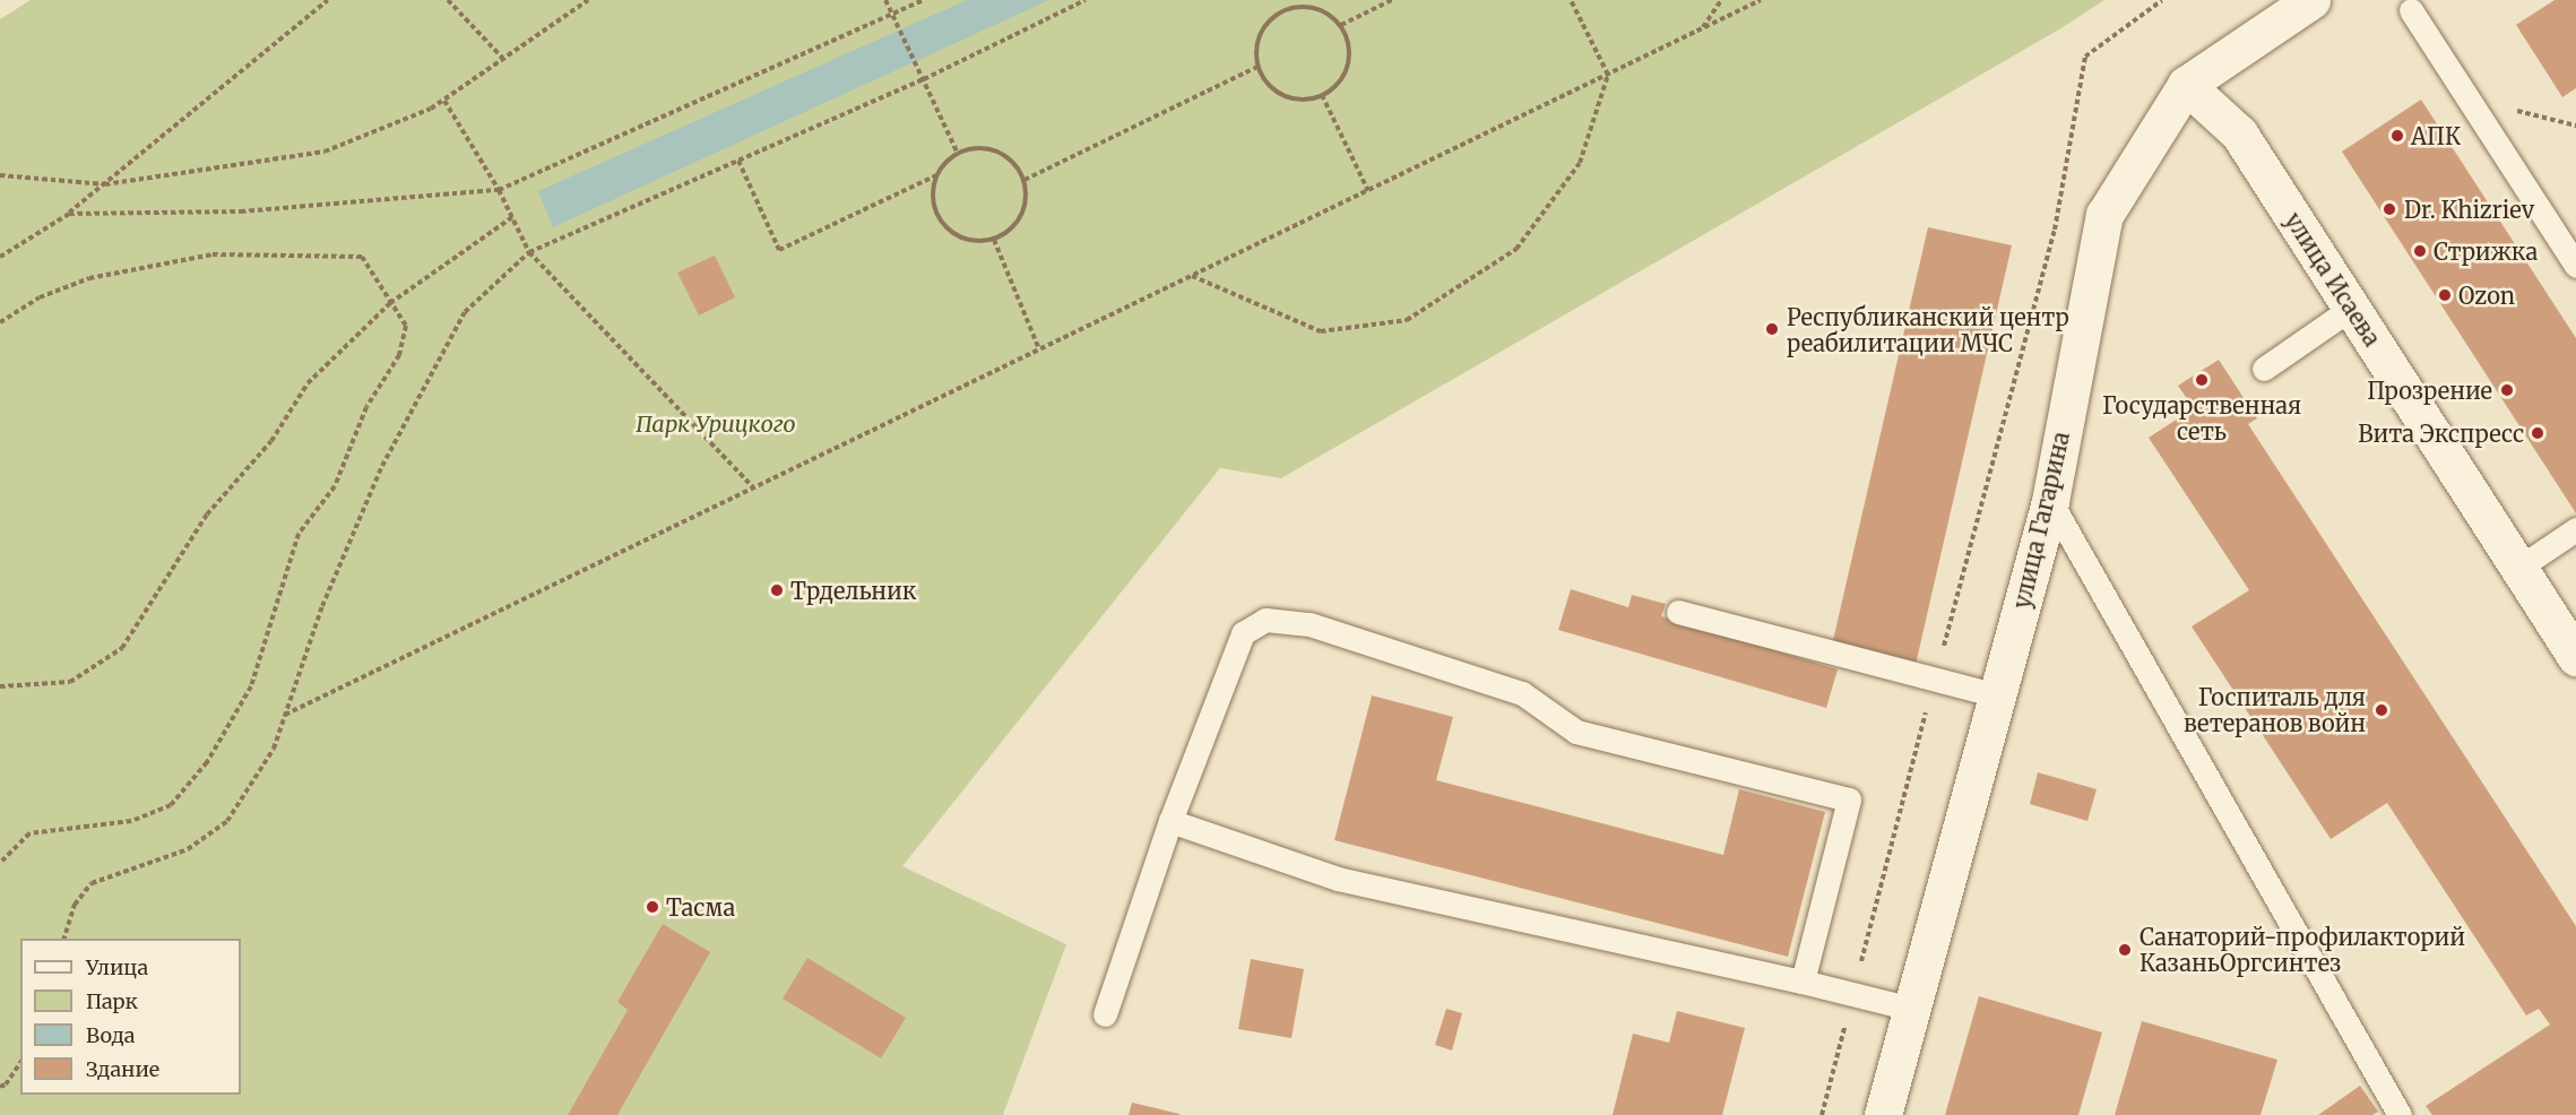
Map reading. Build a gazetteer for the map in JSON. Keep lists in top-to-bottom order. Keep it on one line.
{"streets":{"street":["улица Исаева","улица Гагарина"]},"crossings":[["улица Исаева","улица Гагарина"]],"parks":["Парк Урицкого"],"places":["АПК","Dr. Khizriev","Стрижка","Ozon","Республиканский центр реабилитации МЧС","Государственная сеть","Прозрение","Вита Экспресс","Трдельник","Госпиталь для ветеранов войн","Тасма","Санаторий-профилакторий КазаньОргсинтез"],"legend":["Улица","Парк","Вода","Здание"]}
